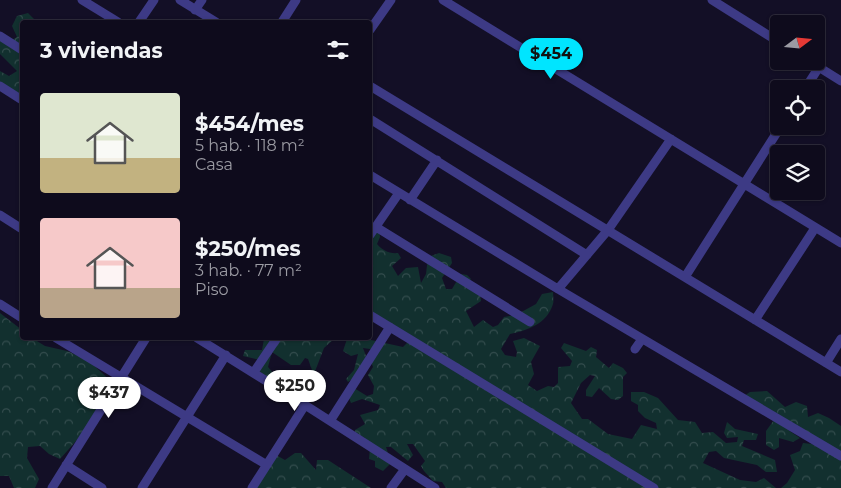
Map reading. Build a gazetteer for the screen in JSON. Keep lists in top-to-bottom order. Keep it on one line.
{"north":"right","page":{"heading":"3 viviendas","price":["$454","$250","$437"],"list":[{"name":"$454/mes","note":"5 hab. · 118 m² · Casa"},{"name":"$250/mes","note":"3 hab. · 77 m² · Piso"}]}}
